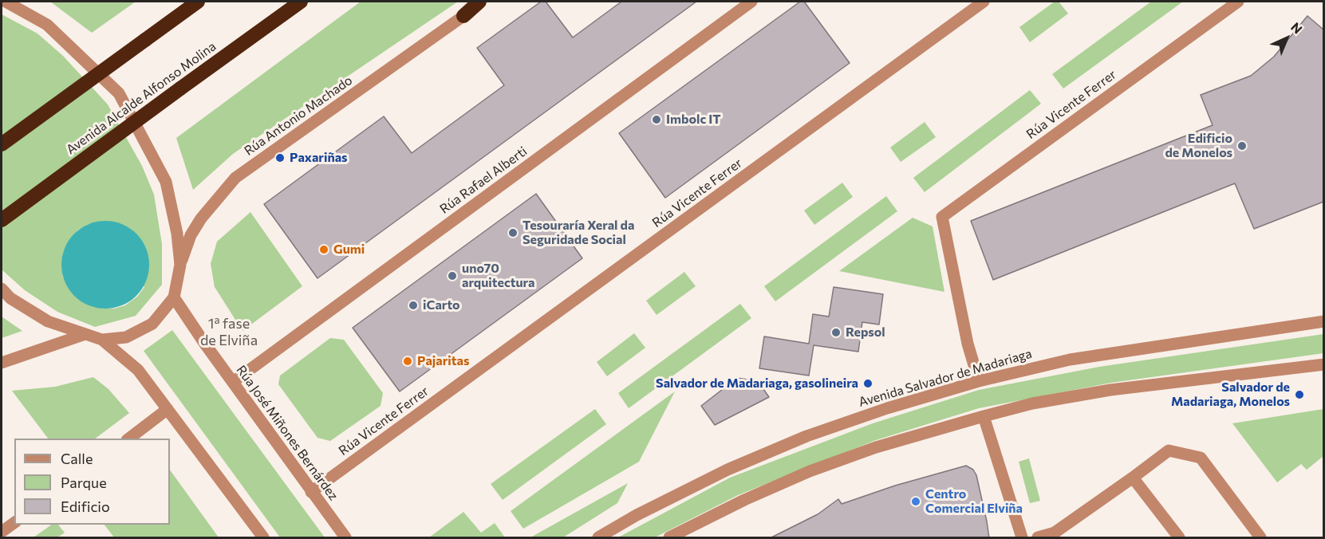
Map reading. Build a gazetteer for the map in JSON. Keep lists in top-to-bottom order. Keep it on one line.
{"streets":{"highway":["Avenida Alcalde Alfonso Molina"],"street":["Rúa Vicente Ferrer","Rúa Antonio Machado","Rúa Rafael Alberti","Avenida Salvador de Madariaga","Rúa José Miñones Bernárdez"]},"crossings":[["Rúa Vicente Ferrer","Avenida Salvador de Madariaga"],["Rúa Vicente Ferrer","Rúa José Miñones Bernárdez"],["Rúa Rafael Alberti","Rúa José Miñones Bernárdez"]],"districts":["1ª fase de Elviña"],"places":["Imbolc IT","Edificio de Monelos","Paxariñas","Tesouraría Xeral da Seguridade Social","Gumi","uno70 arquitectura","iCarto","Repsol","Pajaritas","Salvador de Madariaga, gasolineira","Salvador de Madariaga, Monelos","Centro Comercial Elviña"],"legend":["Calle","Parque","Edificio"],"north":"top right"}
